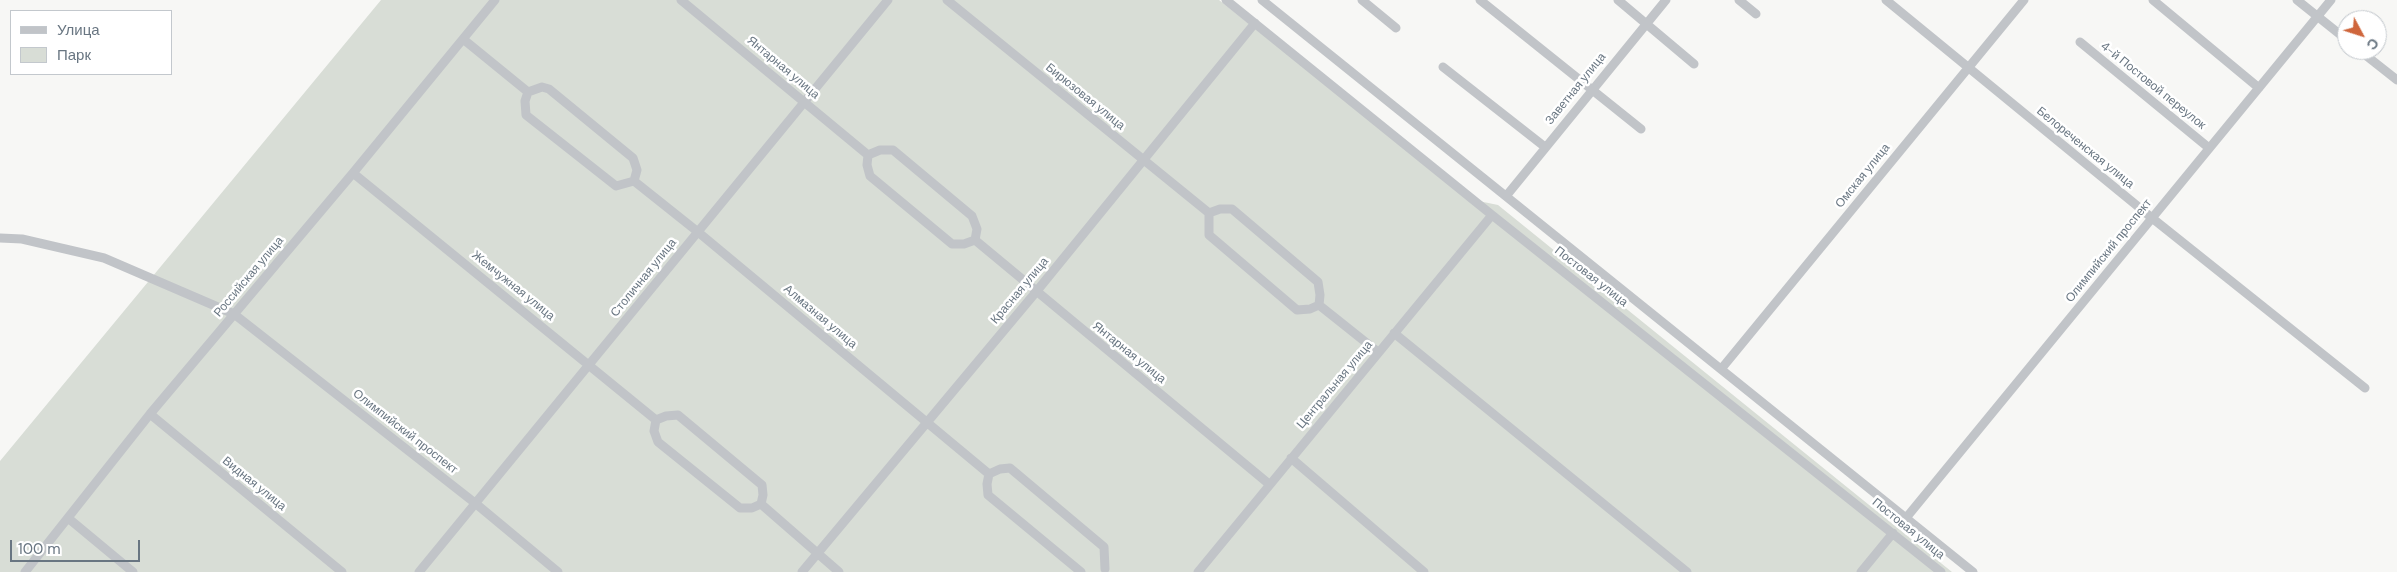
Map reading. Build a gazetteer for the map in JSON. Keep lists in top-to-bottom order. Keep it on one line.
{"streets":{"street":["Янтарная улица","4-й Постовой переулок","Заветная улица","Бирюзовая улица","Белореченская улица","Омская улица","Олимпийский проспект","Российская улица","Постовая улица","Столичная улица","Жемчужная улица","Красная улица","Алмазная улица","Центральная улица","Видная улица"]},"crossings":[["Янтарная улица","Столичная улица"],["Янтарная улица","Красная улица"],["Янтарная улица","Центральная улица"],["4-й Постовой переулок","Олимпийский проспект"],["Заветная улица","Постовая улица"],["Бирюзовая улица","Красная улица"],["Белореченская улица","Омская улица"],["Белореченская улица","Олимпийский проспект"],["Омская улица","Постовая улица"],["Олимпийский проспект","Российская улица"],["Олимпийский проспект","Постовая улица"],["Олимпийский проспект","Столичная улица"],["Российская улица","Жемчужная улица"],["Российская улица","Видная улица"],["Постовая улица","Красная улица"],["Постовая улица","Центральная улица"],["Столичная улица","Жемчужная улица"],["Столичная улица","Алмазная улица"],["Красная улица","Алмазная улица"]],"legend":["Улица","Парк"],"scale_bar":"100 m","north":"bottom right"}
